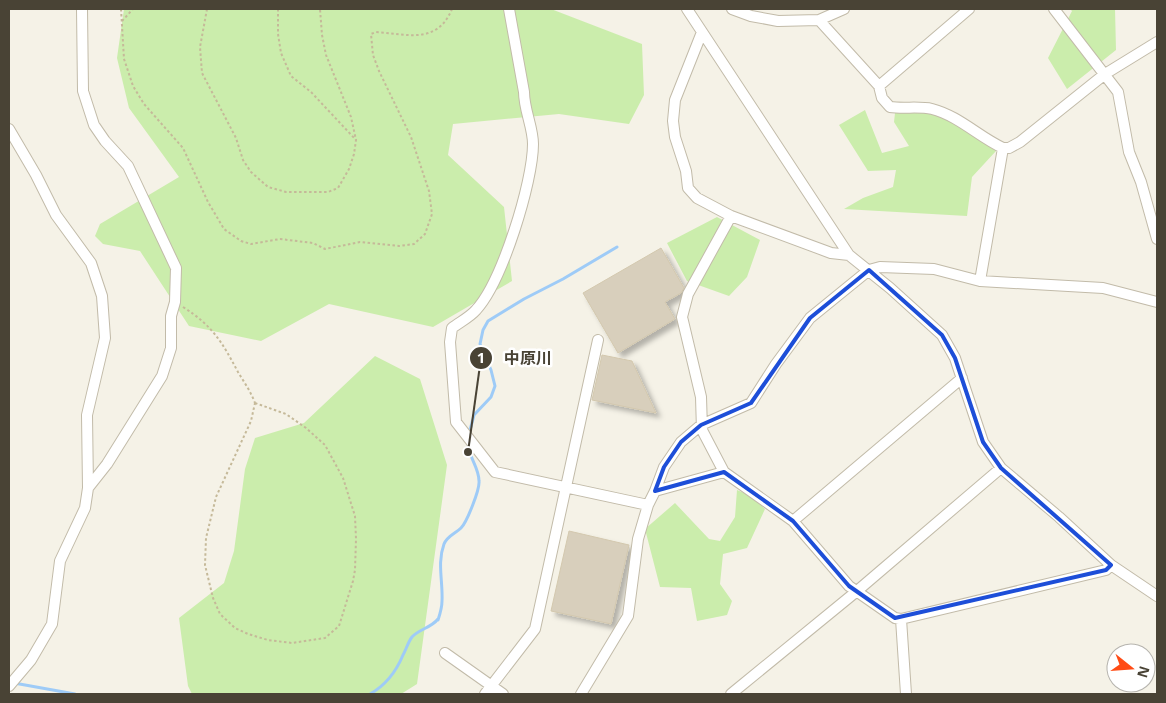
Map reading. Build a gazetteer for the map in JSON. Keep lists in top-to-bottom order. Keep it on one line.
{"places":["中原川"],"north":"right"}
